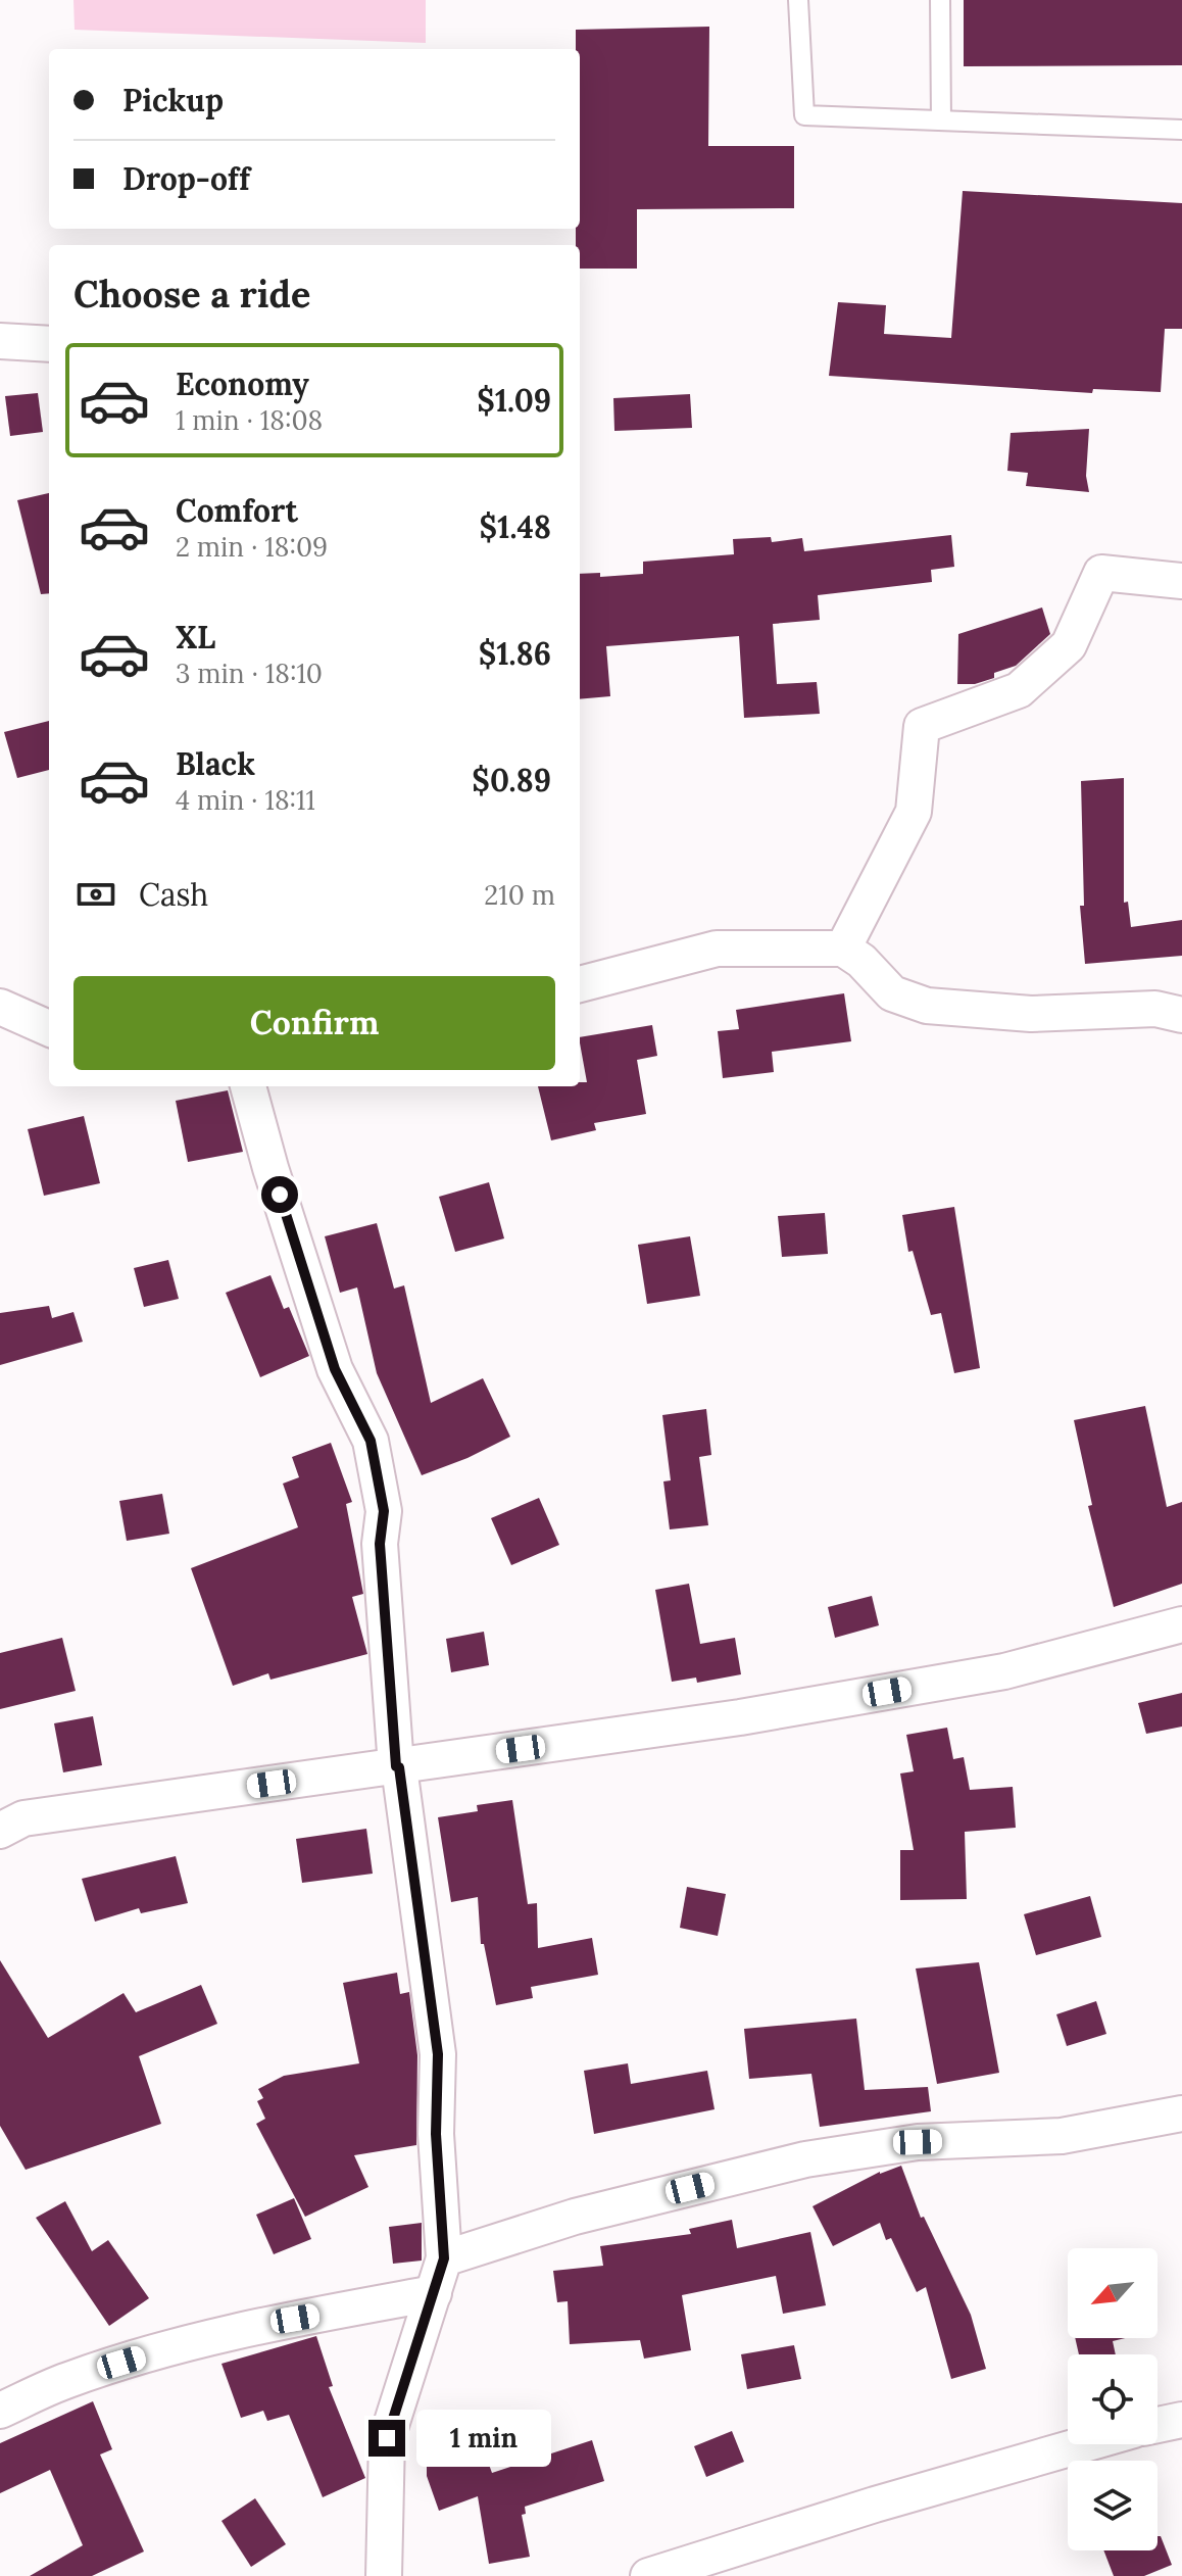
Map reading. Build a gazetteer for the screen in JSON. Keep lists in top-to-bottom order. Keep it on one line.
{"north":"bottom left","page":{"banner":["Pickup","Drop-off"],"heading":"Choose a ride","list":[{"name":"Economy","note":"1 min · 18:08","value":"$1.09"},{"name":"Comfort","note":"2 min · 18:09","value":"$1.48"},{"name":"XL","note":"3 min · 18:10","value":"$1.86"},{"name":"Black","note":"4 min · 18:11","value":"$0.89"}],"pay":["Cash","210 m"],"buttons":"Confirm","bubble":"1 min"}}
